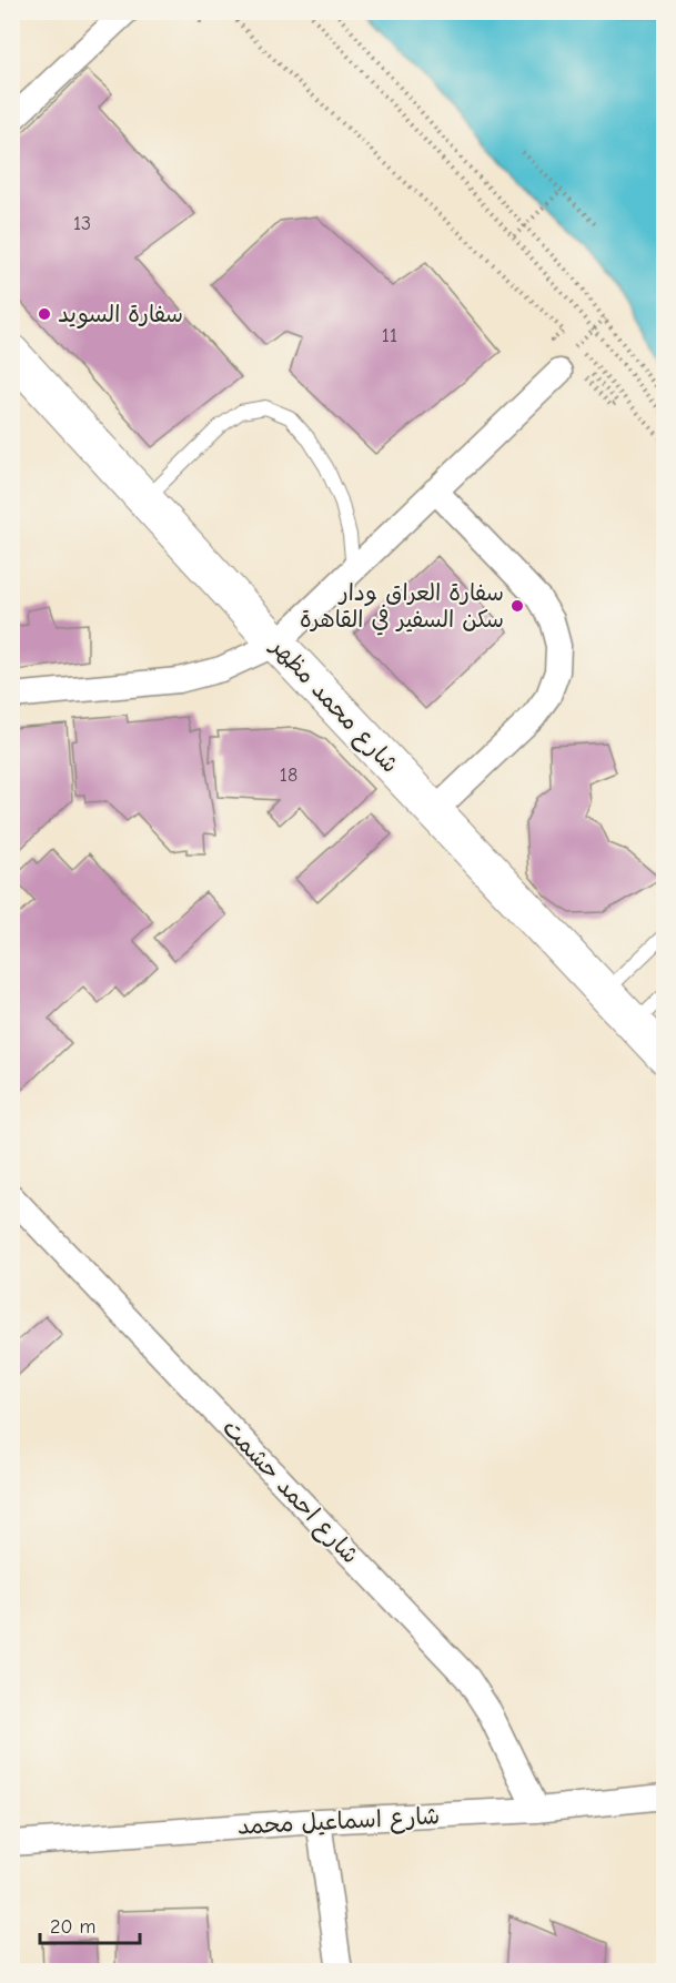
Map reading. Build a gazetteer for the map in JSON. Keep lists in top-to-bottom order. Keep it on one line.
{"streets":{"street":["شارع محمد مظهر","شارع احمد حشمت","شارع اسماعيل محمد"]},"crossings":[["شارع احمد حشمت","شارع اسماعيل محمد"]],"places":["سفارة السويد","سفارة العراق ودار سكن السفير في القاهرة"],"house_numbers":["13","11","18"],"scale_bar":"20 m"}
